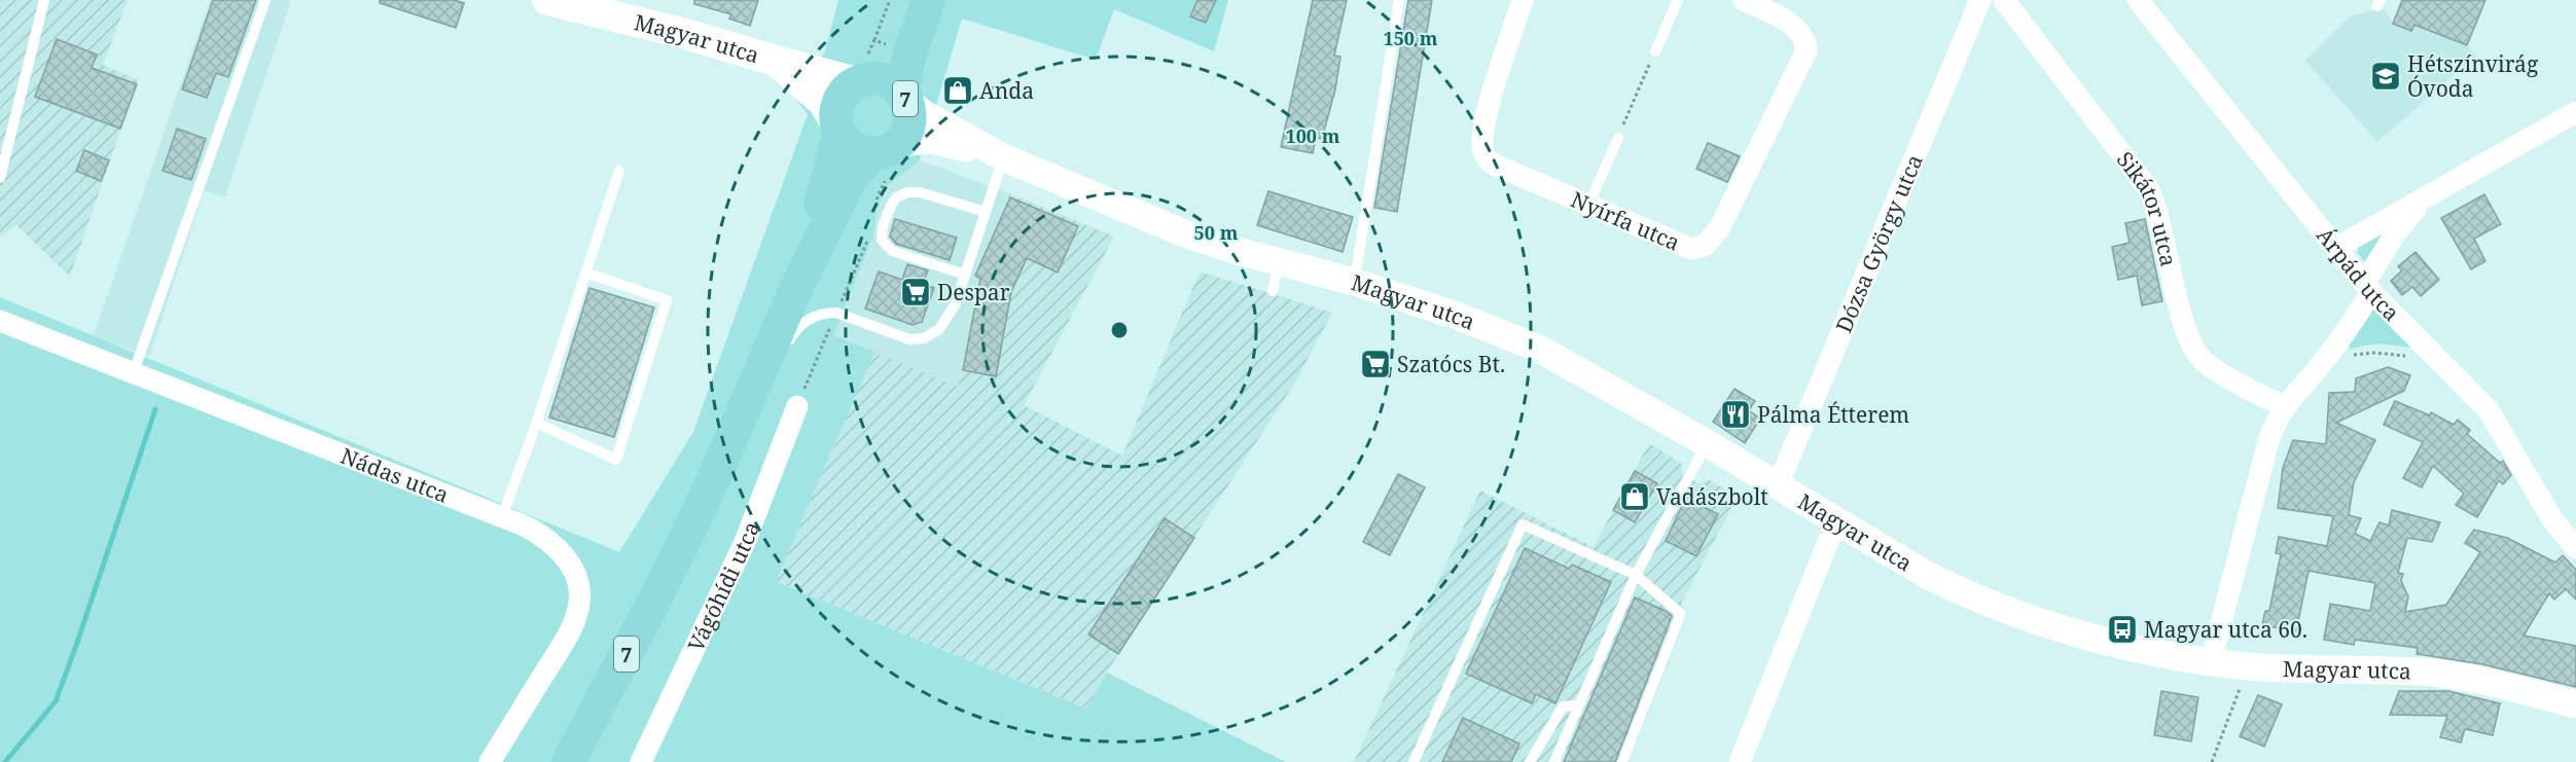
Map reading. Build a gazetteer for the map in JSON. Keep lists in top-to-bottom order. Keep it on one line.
{"streets":{"main road":["Magyar utca","7"],"street":["Sikátor utca","Nyírfa utca","Dózsa György utca","Árpád utca","Nádas utca","Vágóhídi utca"]},"crossings":[["Magyar utca","7"],["Magyar utca","Dózsa György utca"]],"places":{"school or university":["Hétszínvirág Óvoda"],"shop":["Anda","Vadászbolt"],"supermarket":["Despar","Szatócs Bt."],"restaurant":["Pálma Étterem"],"bus stop":["Magyar utca 60."]},"rings":["150 m","100 m","50 m"]}
